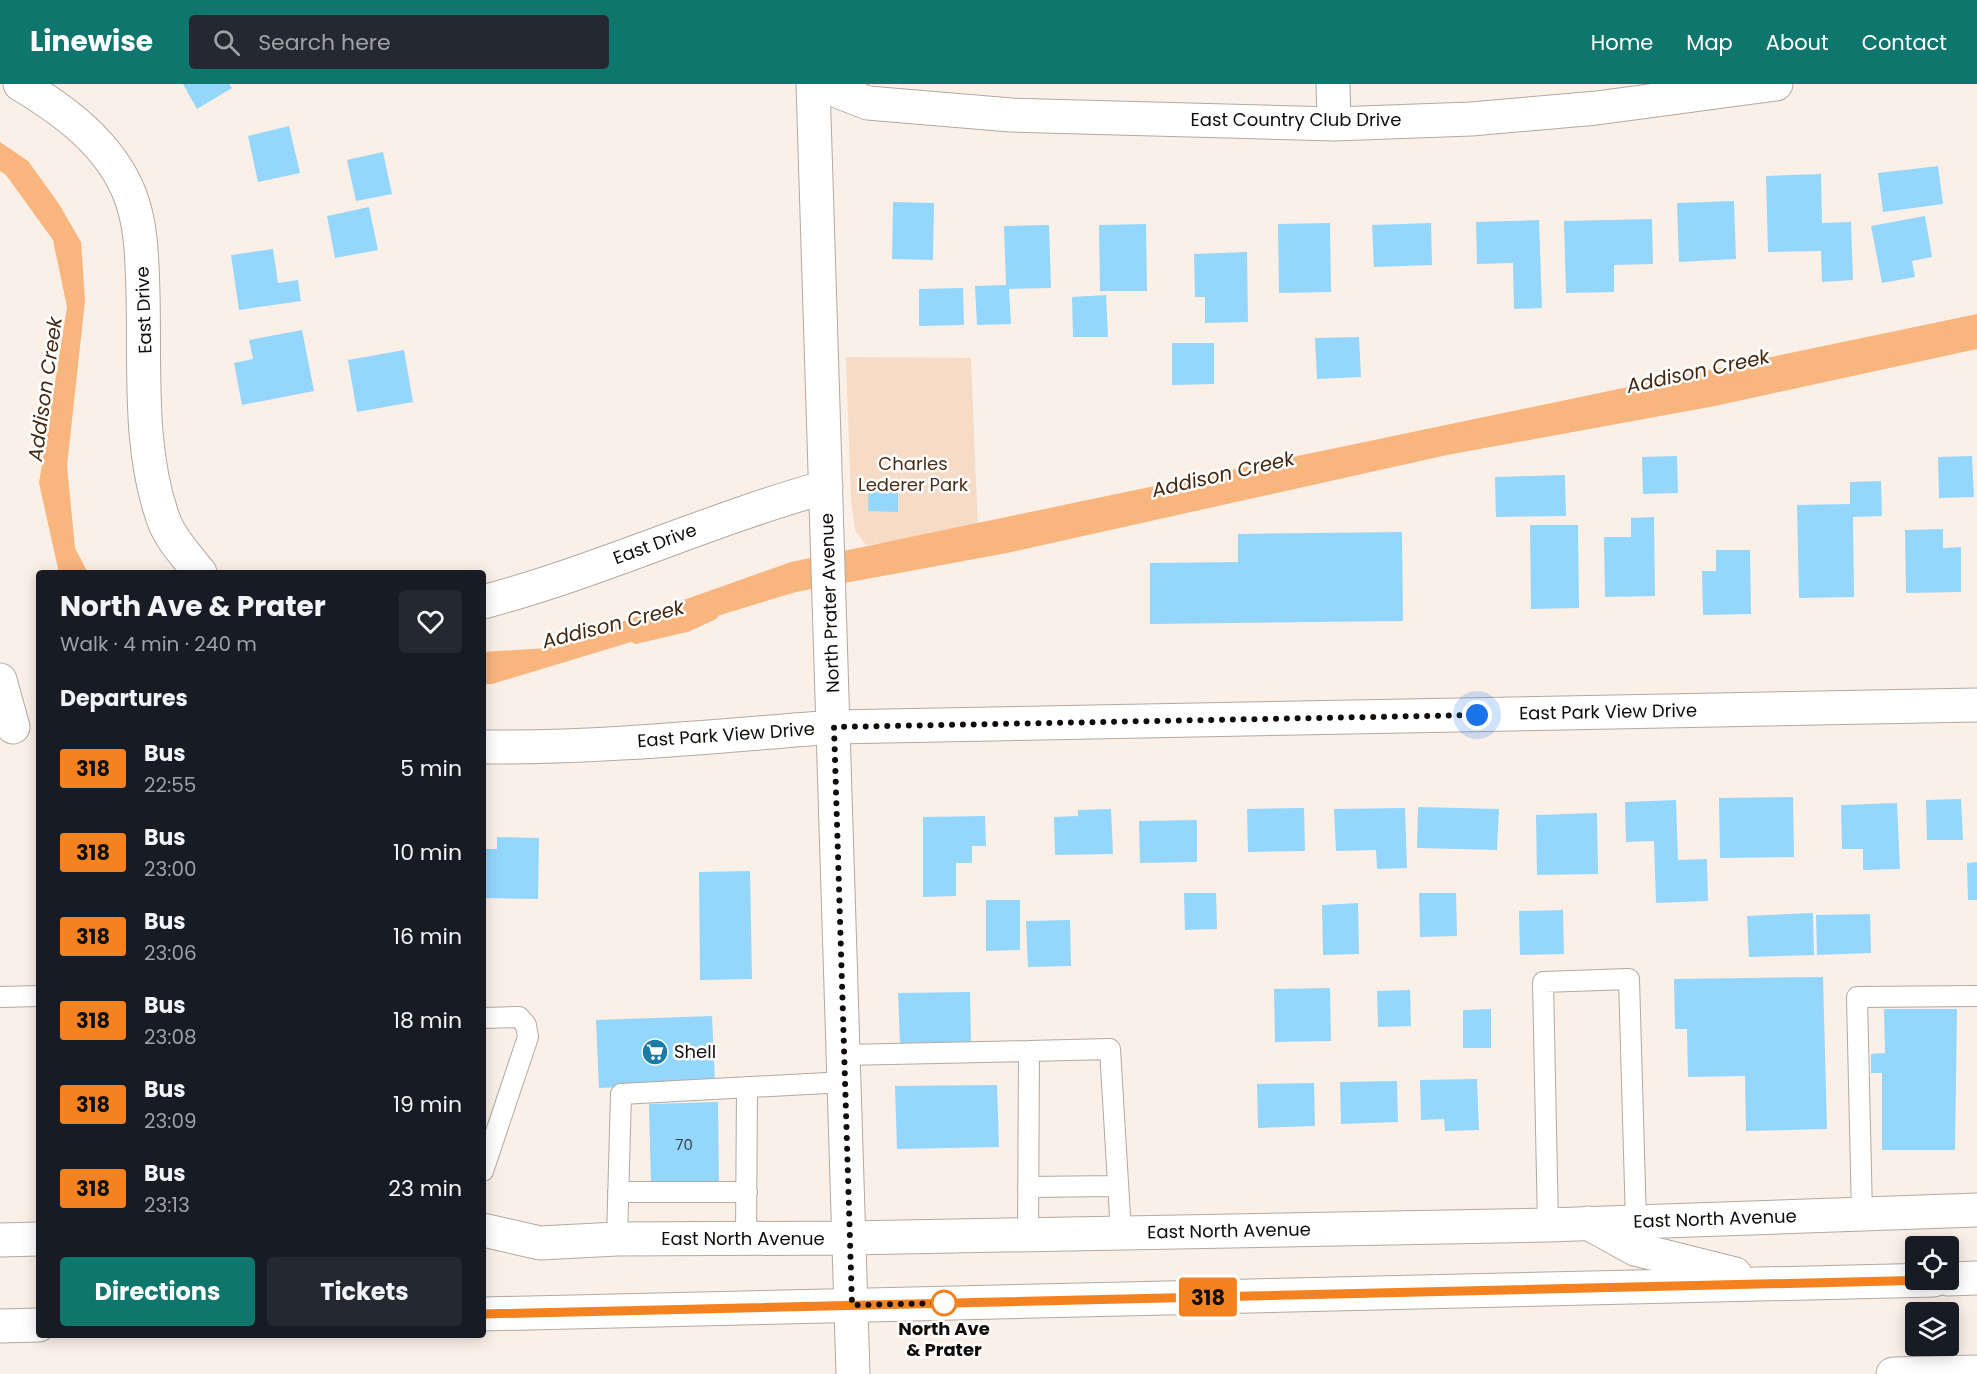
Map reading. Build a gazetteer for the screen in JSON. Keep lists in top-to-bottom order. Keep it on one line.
{"streets":{"street":["East Country Club Drive","East Drive","North Prater Avenue","East Park View Drive","East North Avenue"]},"crossings":[["East Drive","North Prater Avenue"],["North Prater Avenue","East Park View Drive"],["North Prater Avenue","East North Avenue"]],"water":["Addison Creek"],"parks":["Charles Lederer Park"],"places":{"supermarket":["Shell"],"other":["North Ave & Prater"]},"lines":["bus line 318"],"house_numbers":["70"],"page":{"header":"Linewise","search":"Search here","nav":["Home","Map","About","Contact"],"on_map":"318","heading":[["North Ave & Prater","Walk · 4 min · 240 m"],"Departures"],"list":[{"mark":"318","name":"Bus","note":"22:55","value":"5 min"},{"mark":"318","name":"Bus","note":"23:00","value":"10 min"},{"mark":"318","name":"Bus","note":"23:06","value":"16 min"},{"mark":"318","name":"Bus","note":"23:08","value":"18 min"},{"mark":"318","name":"Bus","note":"23:09","value":"19 min"},{"mark":"318","name":"Bus","note":"23:13","value":"23 min"}],"buttons":["Directions","Tickets"]}}
